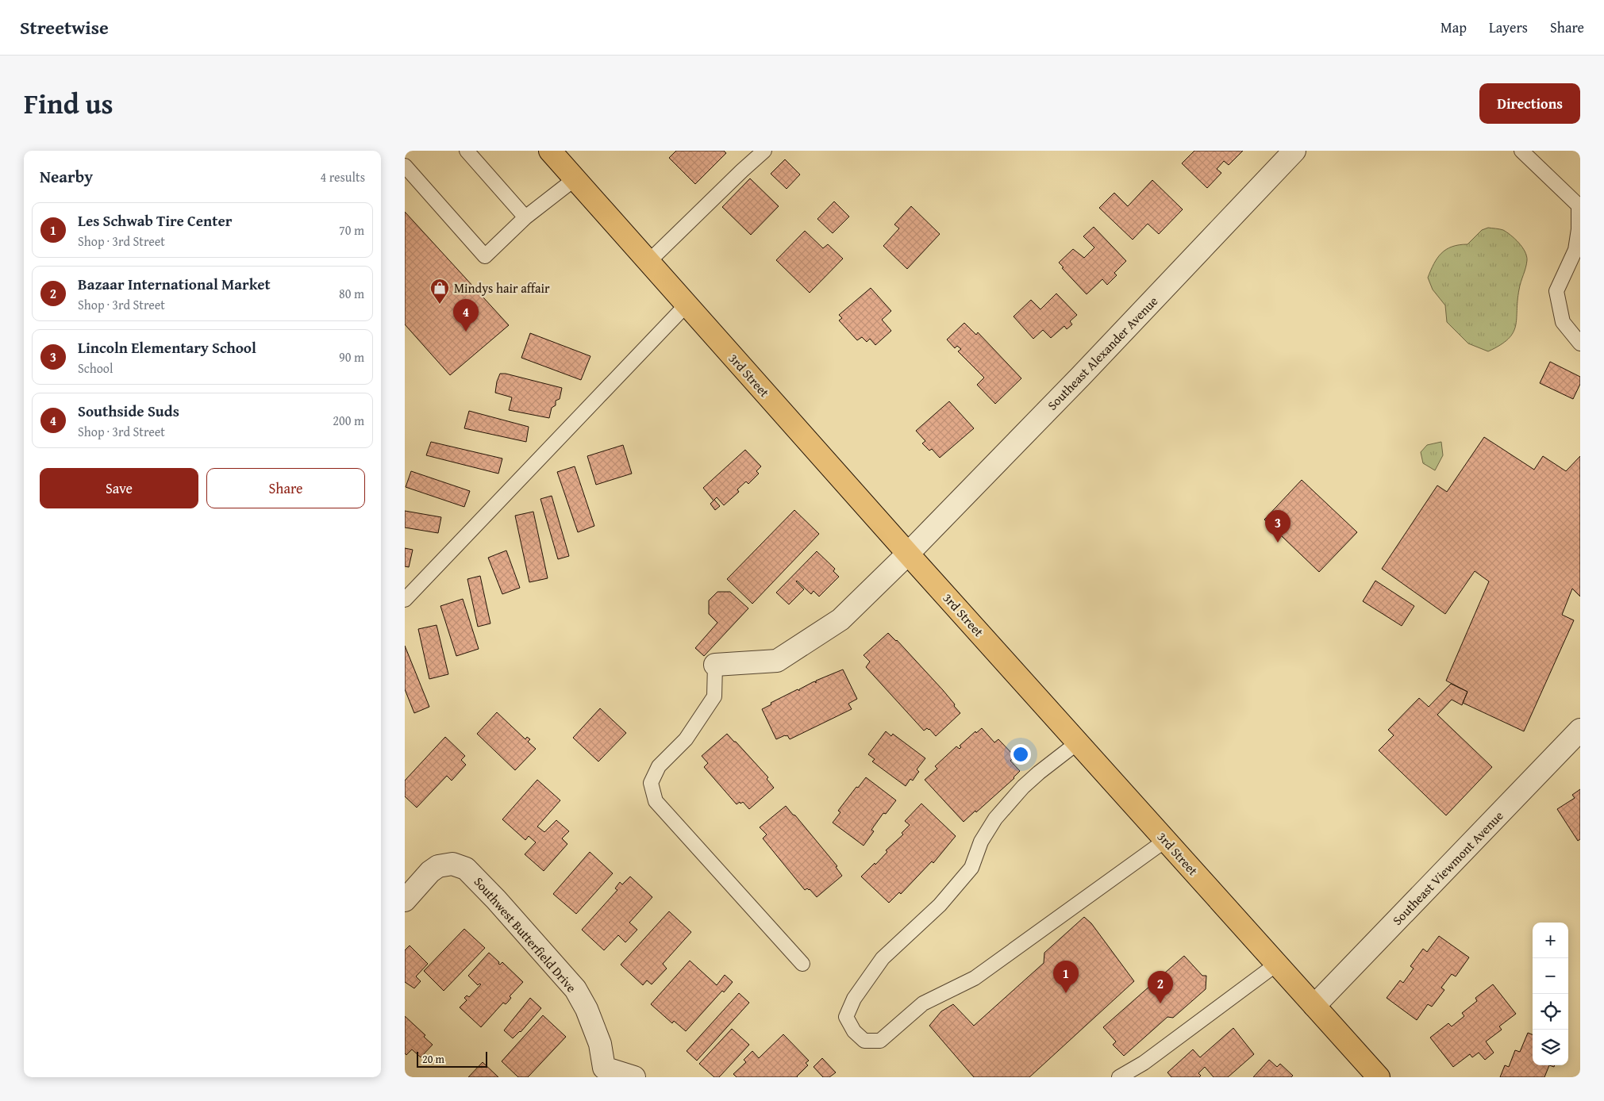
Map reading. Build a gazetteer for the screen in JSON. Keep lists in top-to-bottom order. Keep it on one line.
{"streets":{"highway":["3rd Street"],"street":["Southeast Alexander Avenue","Southeast Viewmont Avenue","Southwest Butterfield Drive"]},"crossings":[["Southeast Alexander Avenue","3rd Street"],["3rd Street","Southeast Viewmont Avenue"]],"places":{"shop":["Mindys hair affair"]},"scale_bar":"20 m","page":{"header":"Streetwise","nav":["Map","Layers","Share"],"title":"Find us","buttons":["Directions",["Save","Share"]],"heading":["Nearby","4 results"],"list":[{"mark":"1","name":"Les Schwab Tire Center","note":"Shop · 3rd Street","value":"70 m"},{"mark":"2","name":"Bazaar International Market","note":"Shop · 3rd Street","value":"80 m"},{"mark":"3","name":"Lincoln Elementary School","note":"School","value":"90 m"},{"mark":"4","name":"Southside Suds","note":"Shop · 3rd Street","value":"200 m"}],"pins":["4","3","1","2"],"map_buttons":["+","−"],"scale":"20 m"}}
